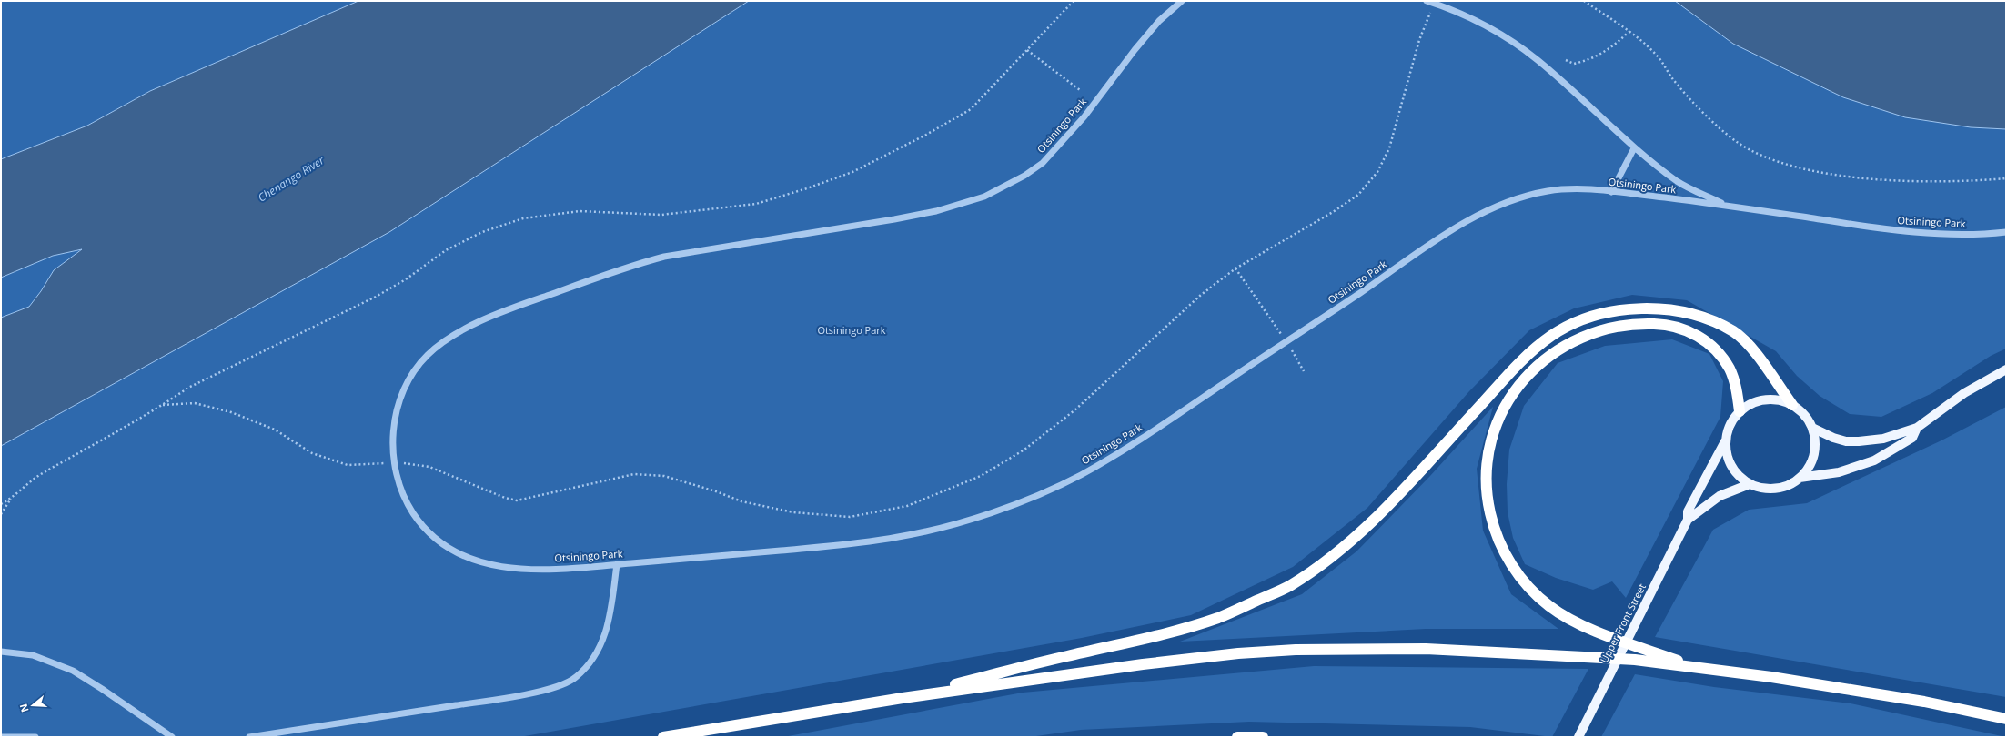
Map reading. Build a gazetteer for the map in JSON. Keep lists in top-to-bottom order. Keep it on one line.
{"streets":{"main road":["Upper Front Street"],"lane":["Otsiningo Park"]},"water":["Chenango River"],"parks":["Otsiningo Park"],"north":"left"}
